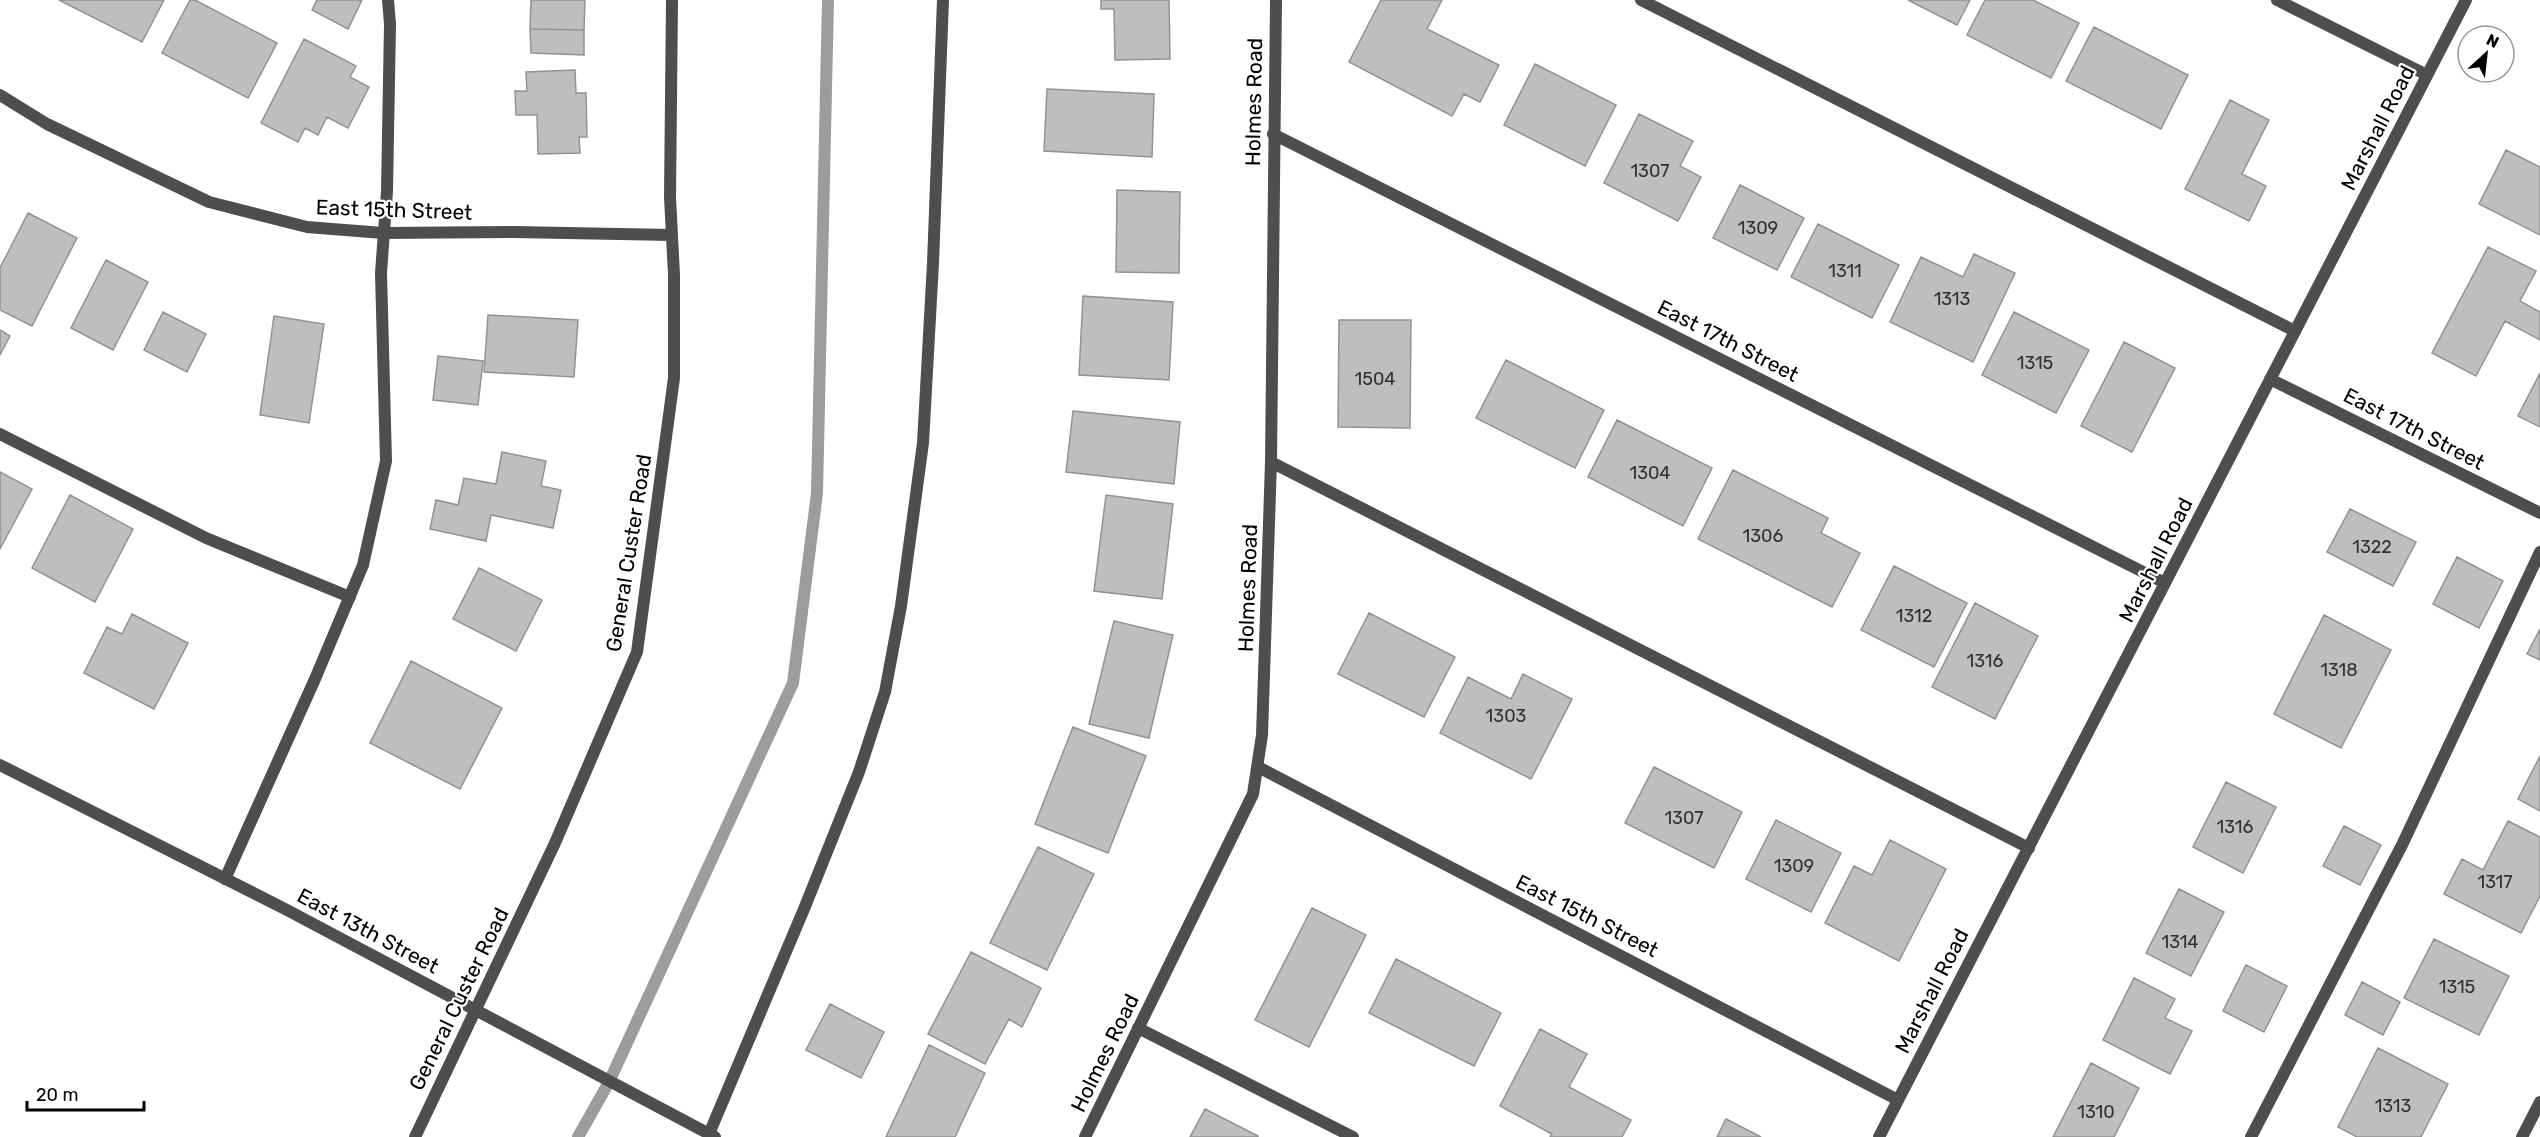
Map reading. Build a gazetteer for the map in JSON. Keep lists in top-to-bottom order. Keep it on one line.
{"streets":{"street":["Holmes Road","Marshall Road","East 15th Street","East 17th Street","General Custer Road","East 13th Street"]},"crossings":[["Holmes Road","East 15th Street"],["Holmes Road","East 17th Street"],["Marshall Road","East 15th Street"],["Marshall Road","East 17th Street"],["East 15th Street","General Custer Road"],["General Custer Road","East 13th Street"]],"house_numbers":["1307","1309","1311","1313","1315","1504","1304","1306","1322","1312","1316","1318","1303","1307","1316","1309","1317","1314","1315","1313","1310"],"scale_bar":"20 m","north":"top right"}
